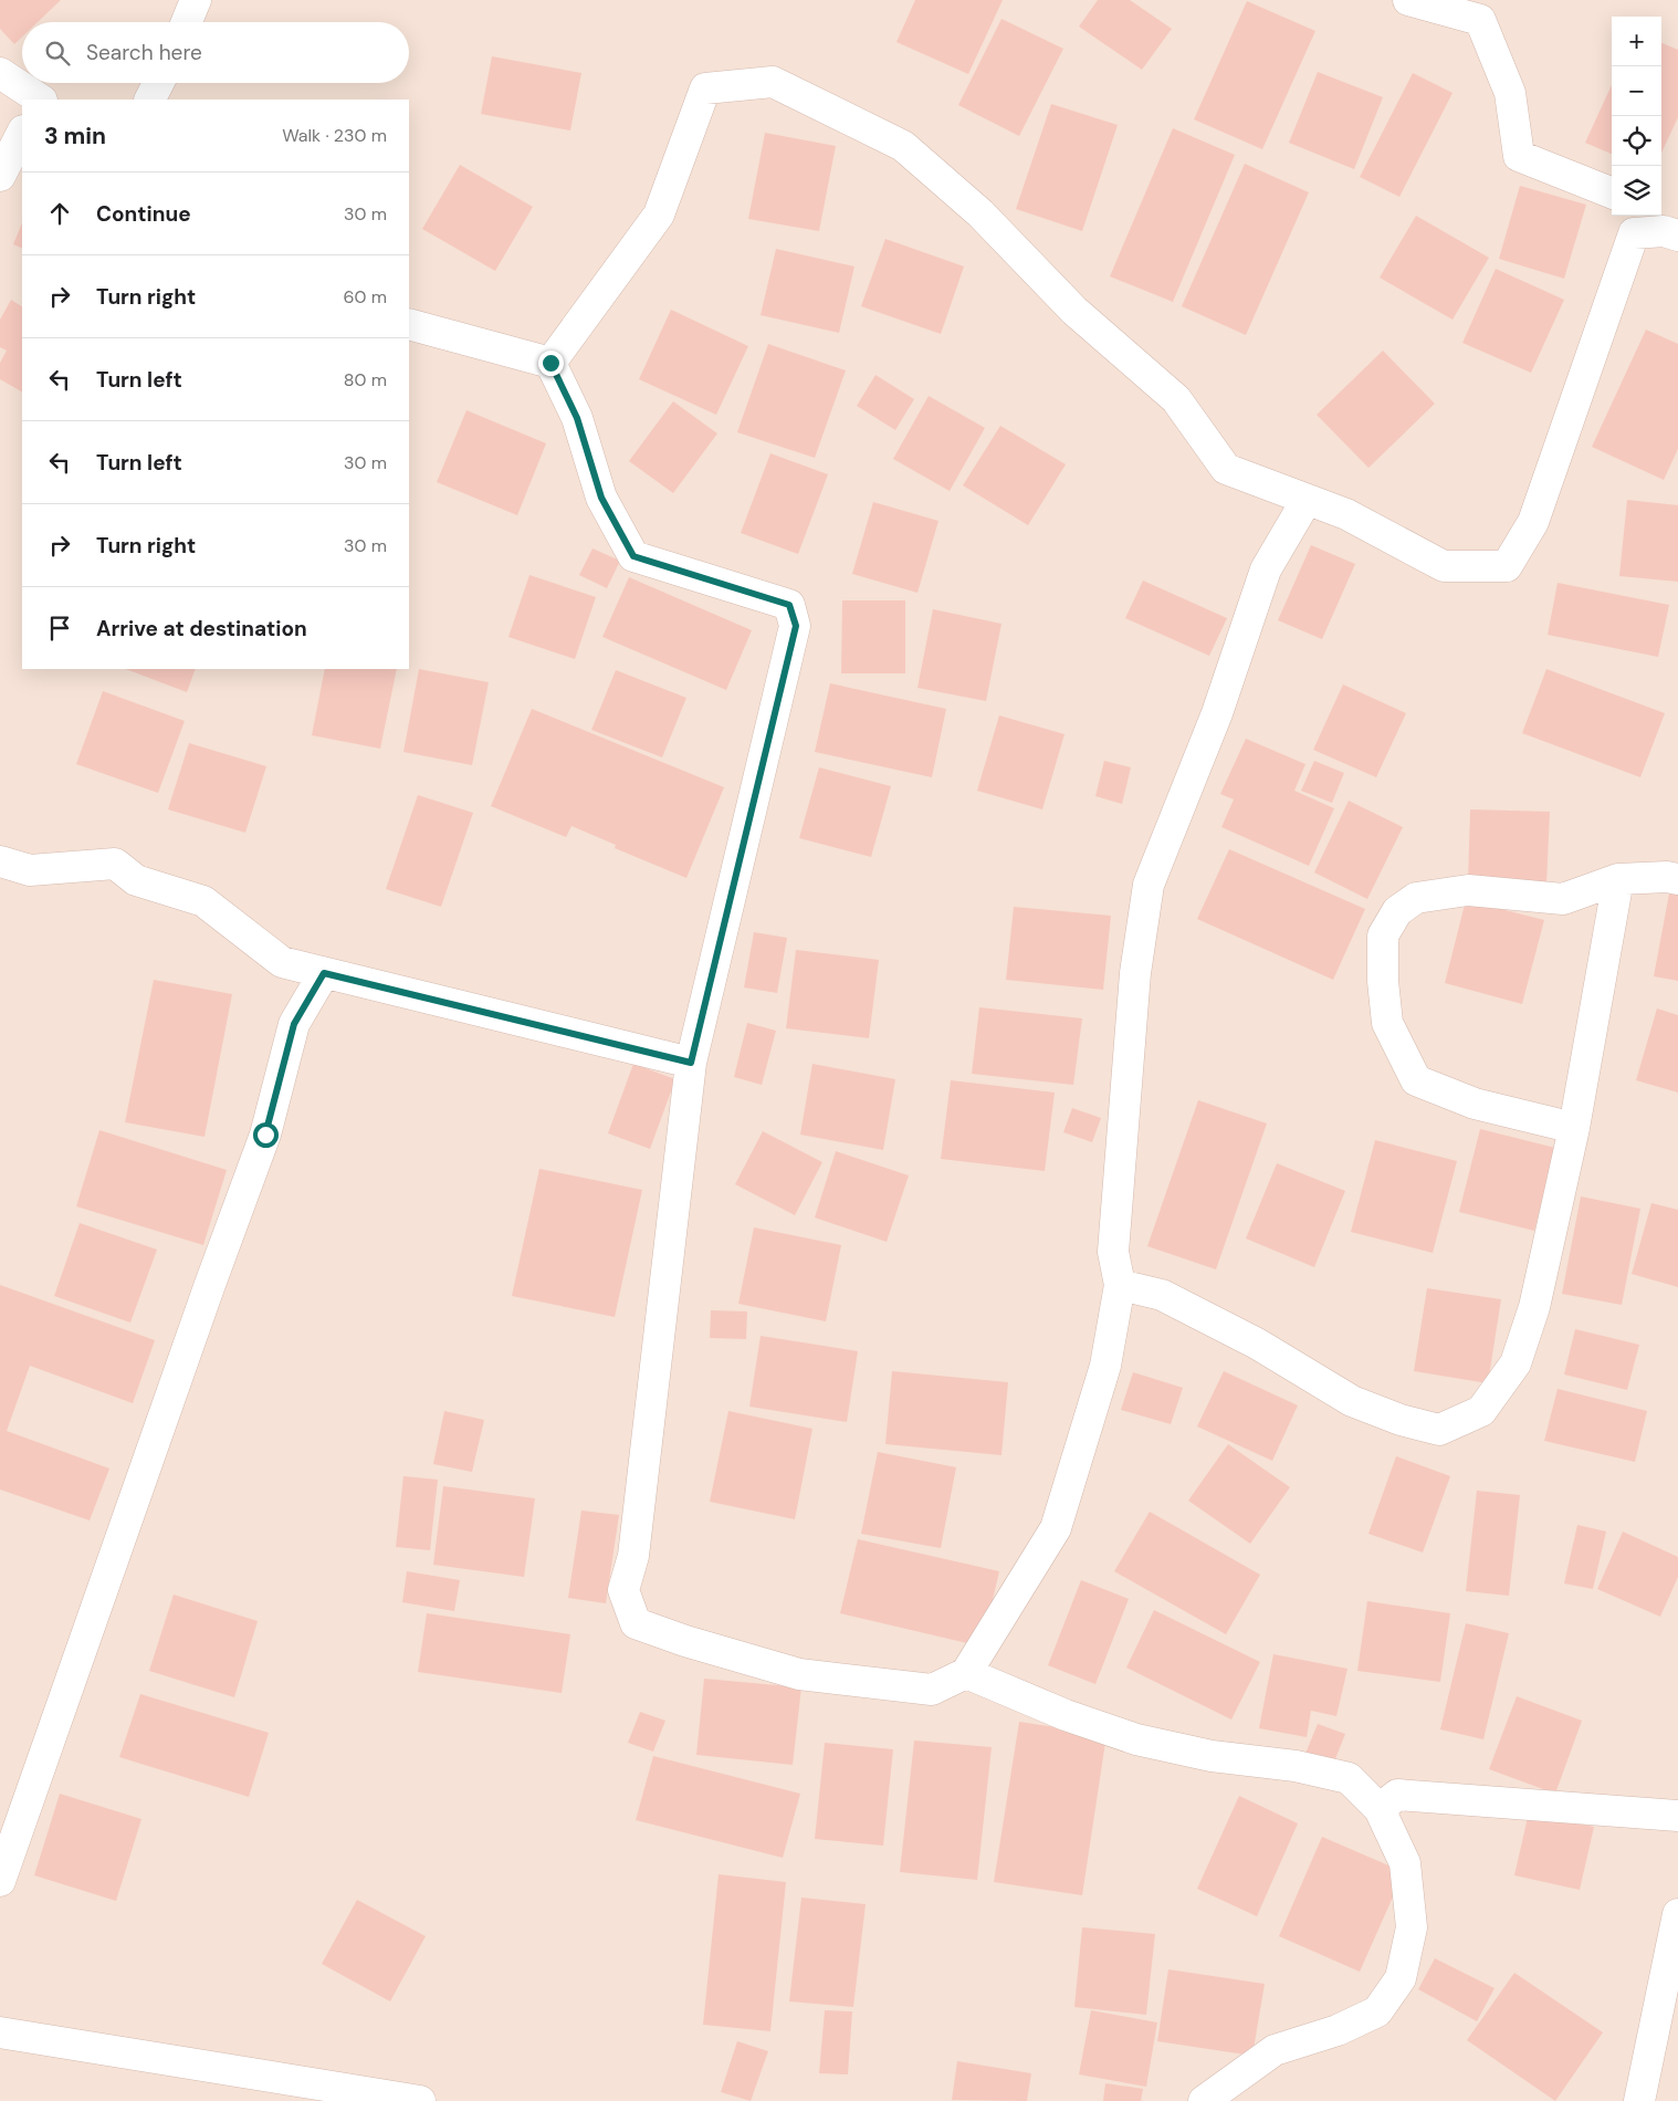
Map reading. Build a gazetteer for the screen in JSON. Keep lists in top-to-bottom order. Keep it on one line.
{"page":{"map_buttons":["+","−"],"search":"Search here","heading":["3 min","Walk · 230 m"],"list":[["Continue","30 m"],["Turn right","60 m"],["Turn left","80 m"],["Turn left","30 m"],["Turn right","30 m"],"Arrive at destination"]}}
